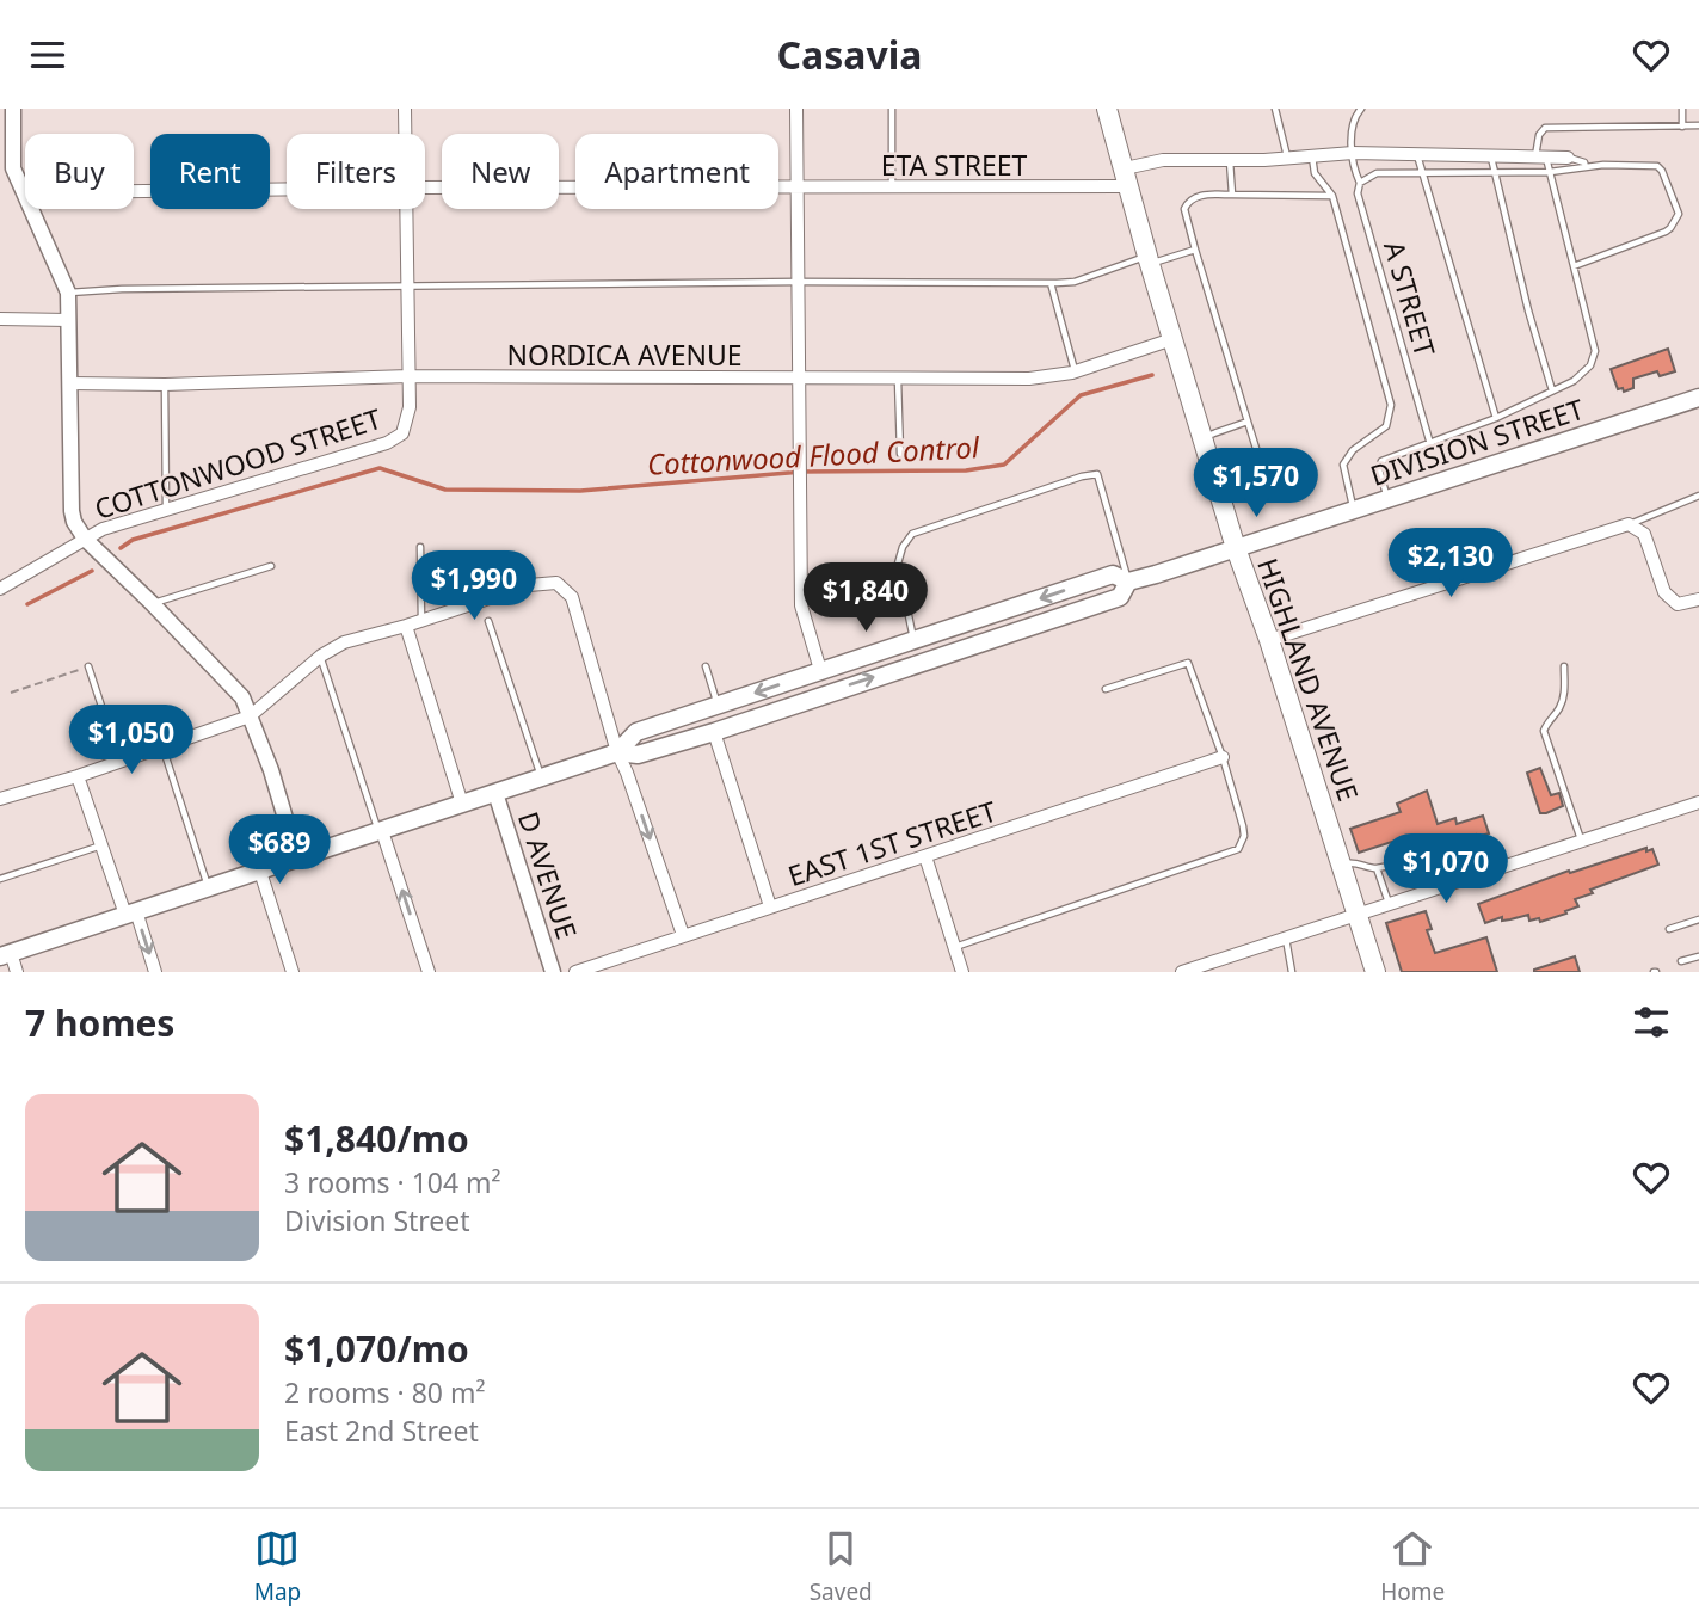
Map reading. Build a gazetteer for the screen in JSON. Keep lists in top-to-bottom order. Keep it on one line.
{"streets":{"main road":["DIVISION STREET","HIGHLAND AVENUE"],"street":["ETA STREET","NORDICA AVENUE","COTTONWOOD STREET","EAST 1ST STREET","D AVENUE"],"lane":["A STREET"]},"crossings":[["ETA STREET","A STREET"],["ETA STREET","HIGHLAND AVENUE"],["NORDICA AVENUE","COTTONWOOD STREET"],["NORDICA AVENUE","HIGHLAND AVENUE"],["DIVISION STREET","HIGHLAND AVENUE"],["DIVISION STREET","D AVENUE"]],"water":["Cottonwood Flood Control"],"page":{"header":"Casavia","chip":["Buy","Rent","Filters","New","Apartment"],"price":["$1,570","$2,130","$1,990","$1,840","$1,050","$689","$1,070"],"heading":"7 homes","list":[{"name":"$1,840/mo","note":"3 rooms · 104 m² · Division Street"},{"name":"$1,070/mo","note":"2 rooms · 80 m² · East 2nd Street"}],"tabs":["Map","Saved","Home"]}}
